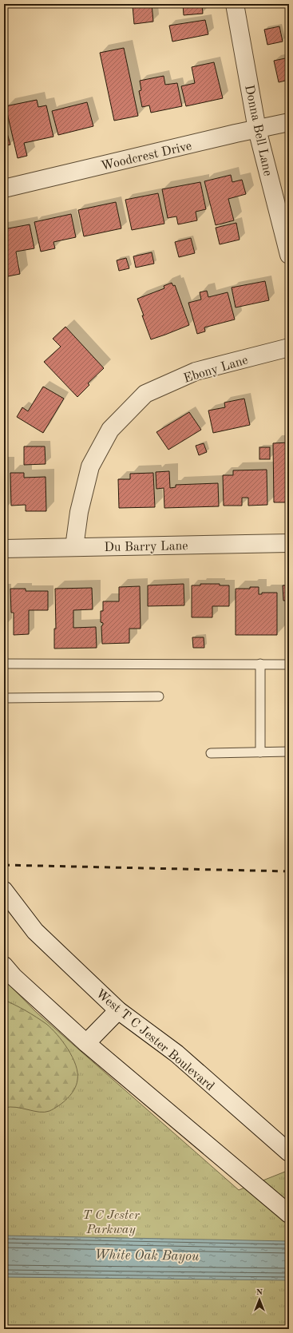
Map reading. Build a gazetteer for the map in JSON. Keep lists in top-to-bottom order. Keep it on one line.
{"streets":{"street":["Donna Bell Lane","Woodcrest Drive","Ebony Lane","Du Barry Lane","West T C Jester Boulevard"]},"crossings":[["Donna Bell Lane","Woodcrest Drive"],["Ebony Lane","Du Barry Lane"]],"water":["White Oak Bayou"],"parks":["T C Jester Parkway"],"north":"top"}
